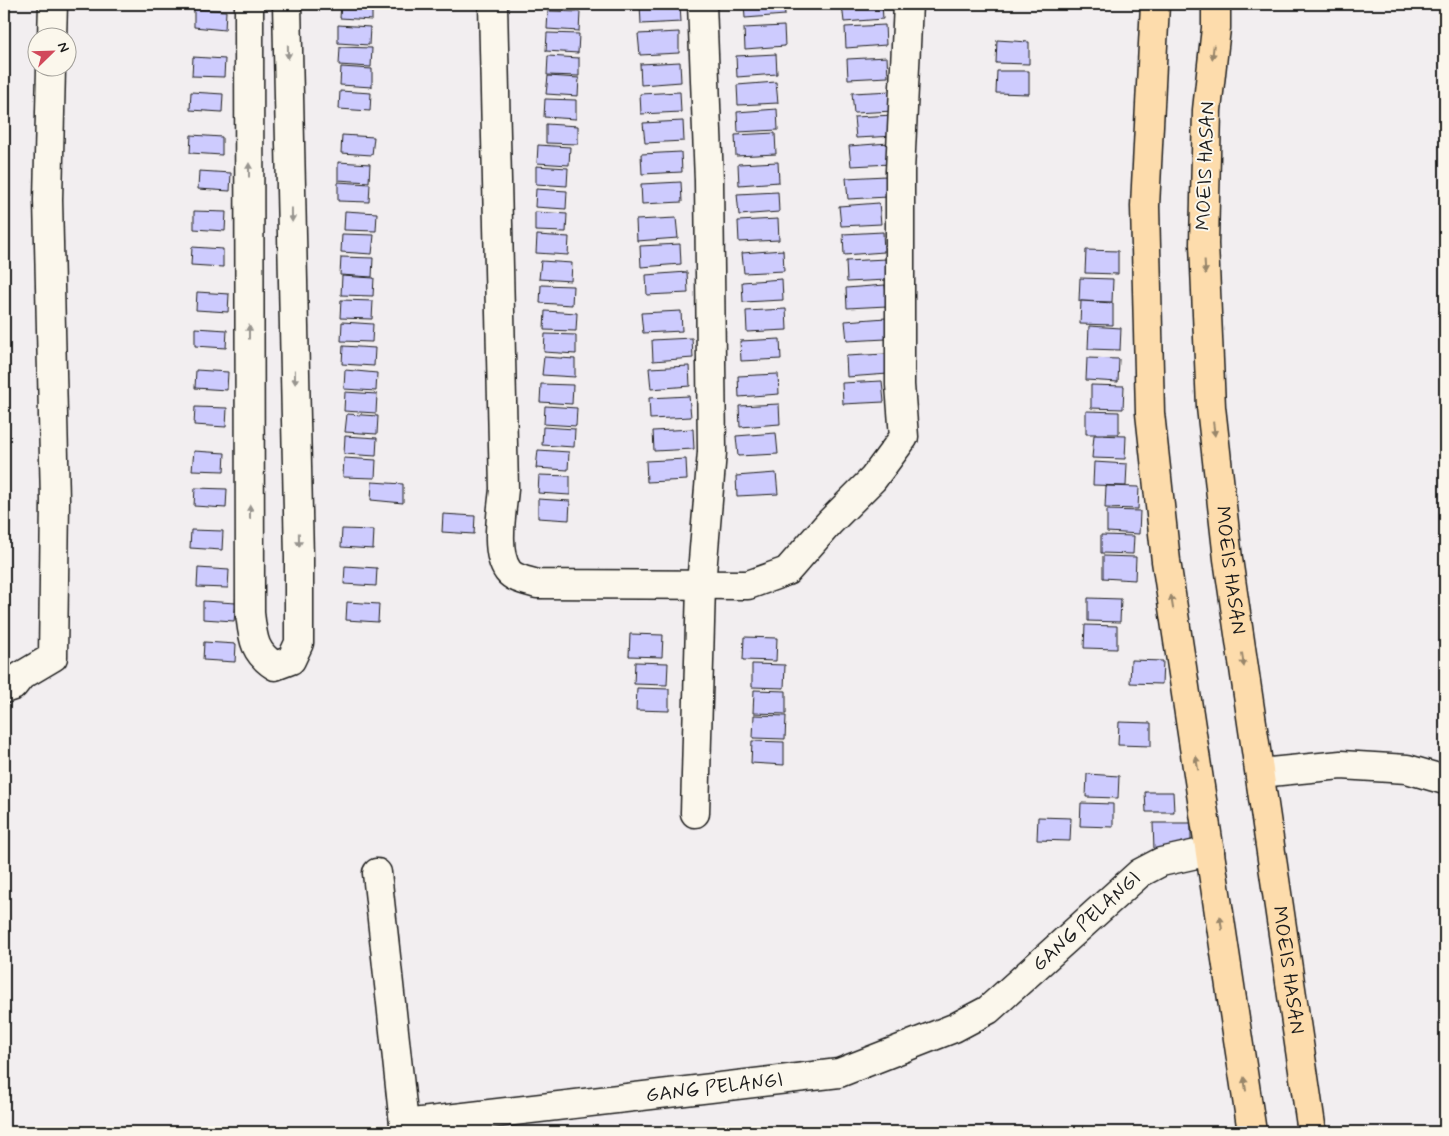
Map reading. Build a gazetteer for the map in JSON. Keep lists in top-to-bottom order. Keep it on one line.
{"streets":{"main road":["MOEIS HASAN"],"street":["GANG PELANGI"]},"north":"top right"}
